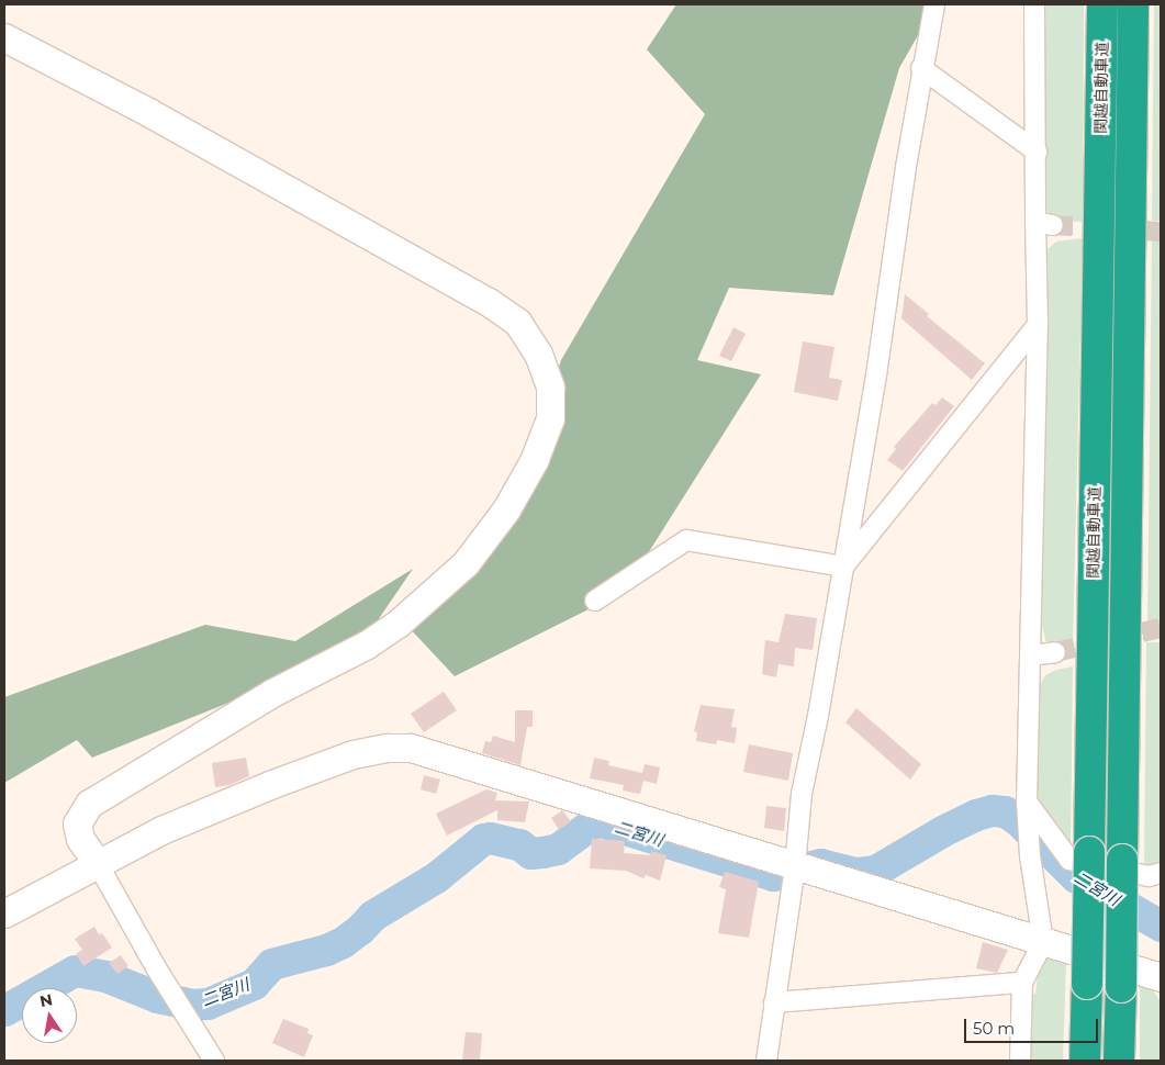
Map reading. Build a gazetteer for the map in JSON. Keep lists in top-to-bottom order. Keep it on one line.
{"streets":{"highway":["関越自動車道"]},"water":["二宮川"],"scale_bar":"50 m","north":"top"}
